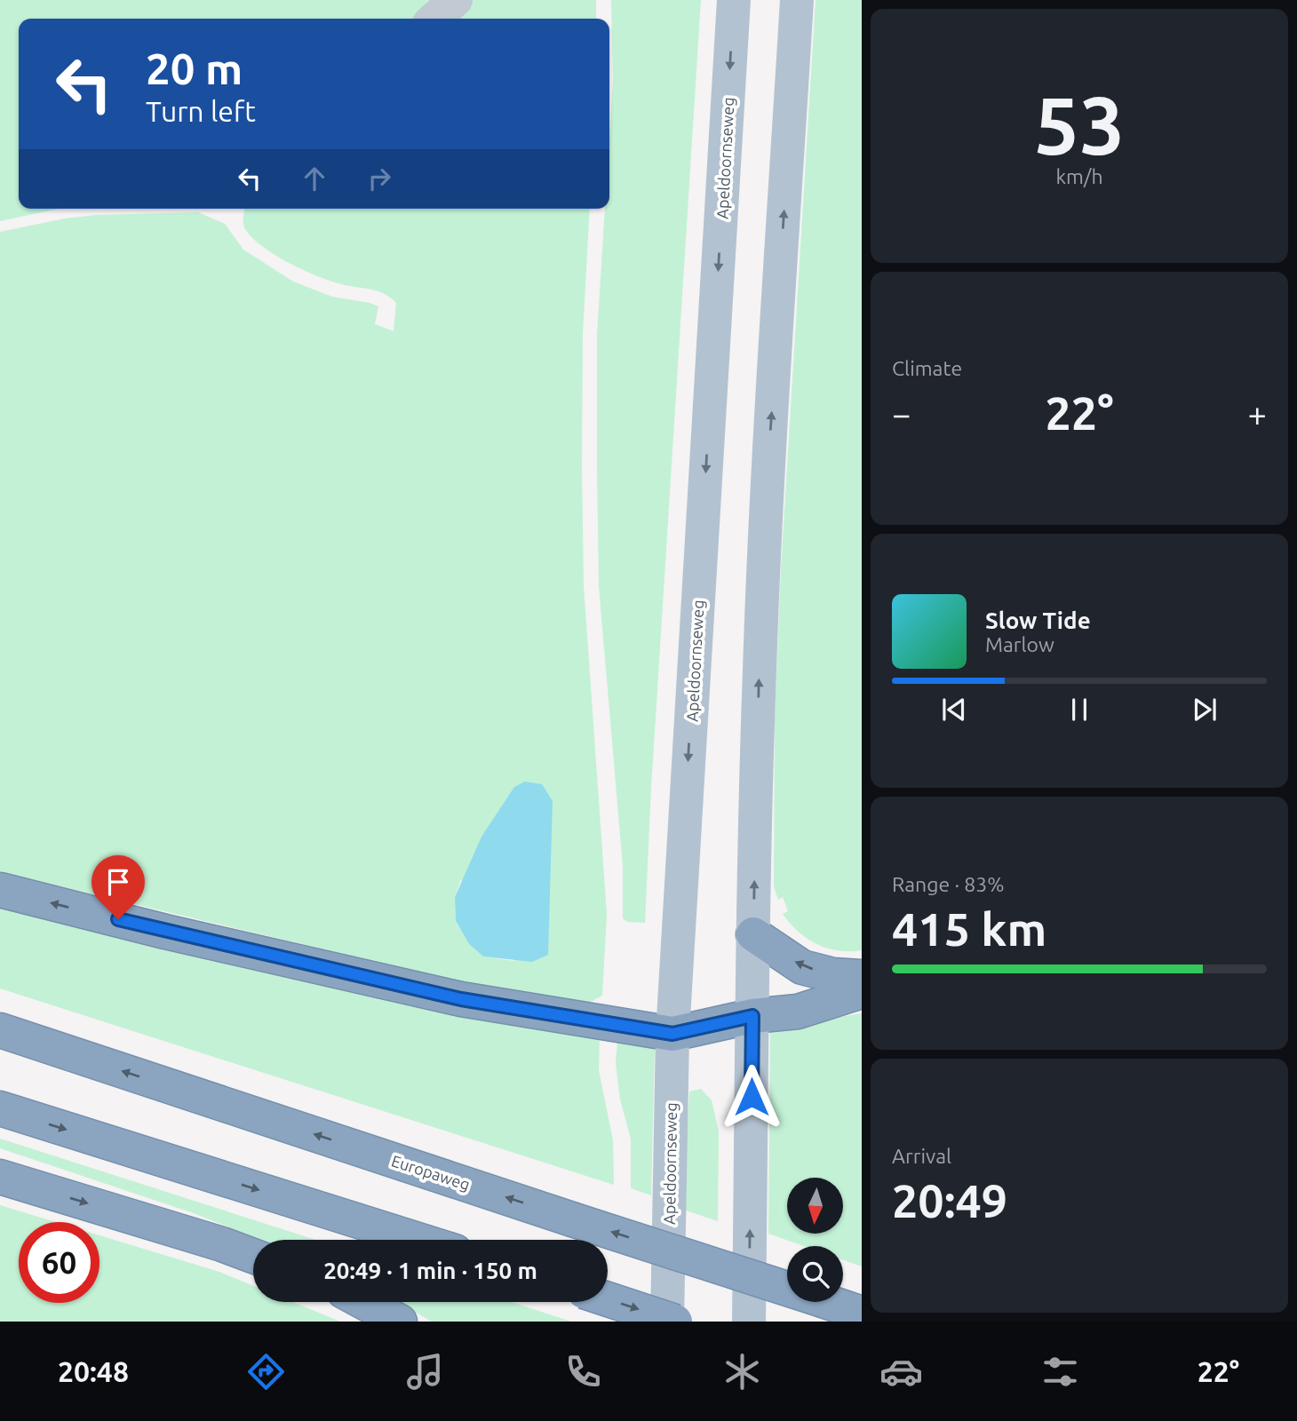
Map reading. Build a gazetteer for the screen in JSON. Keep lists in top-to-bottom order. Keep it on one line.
{"streets":{"highway":["Europaweg"],"main road":["Apeldoornseweg"]},"north":"bottom","page":{"tile":[["53","km/h"],"Climate",["Range · 83%","415 km"],["Arrival","20:49"]],"turn":["20 m","Turn left"],"heat":["−","22°","+"],"song":["Slow Tide","Marlow"],"limit":"60","trip":"20:49 · 1 min · 150 m","tabs":["20:48","22°"]}}
